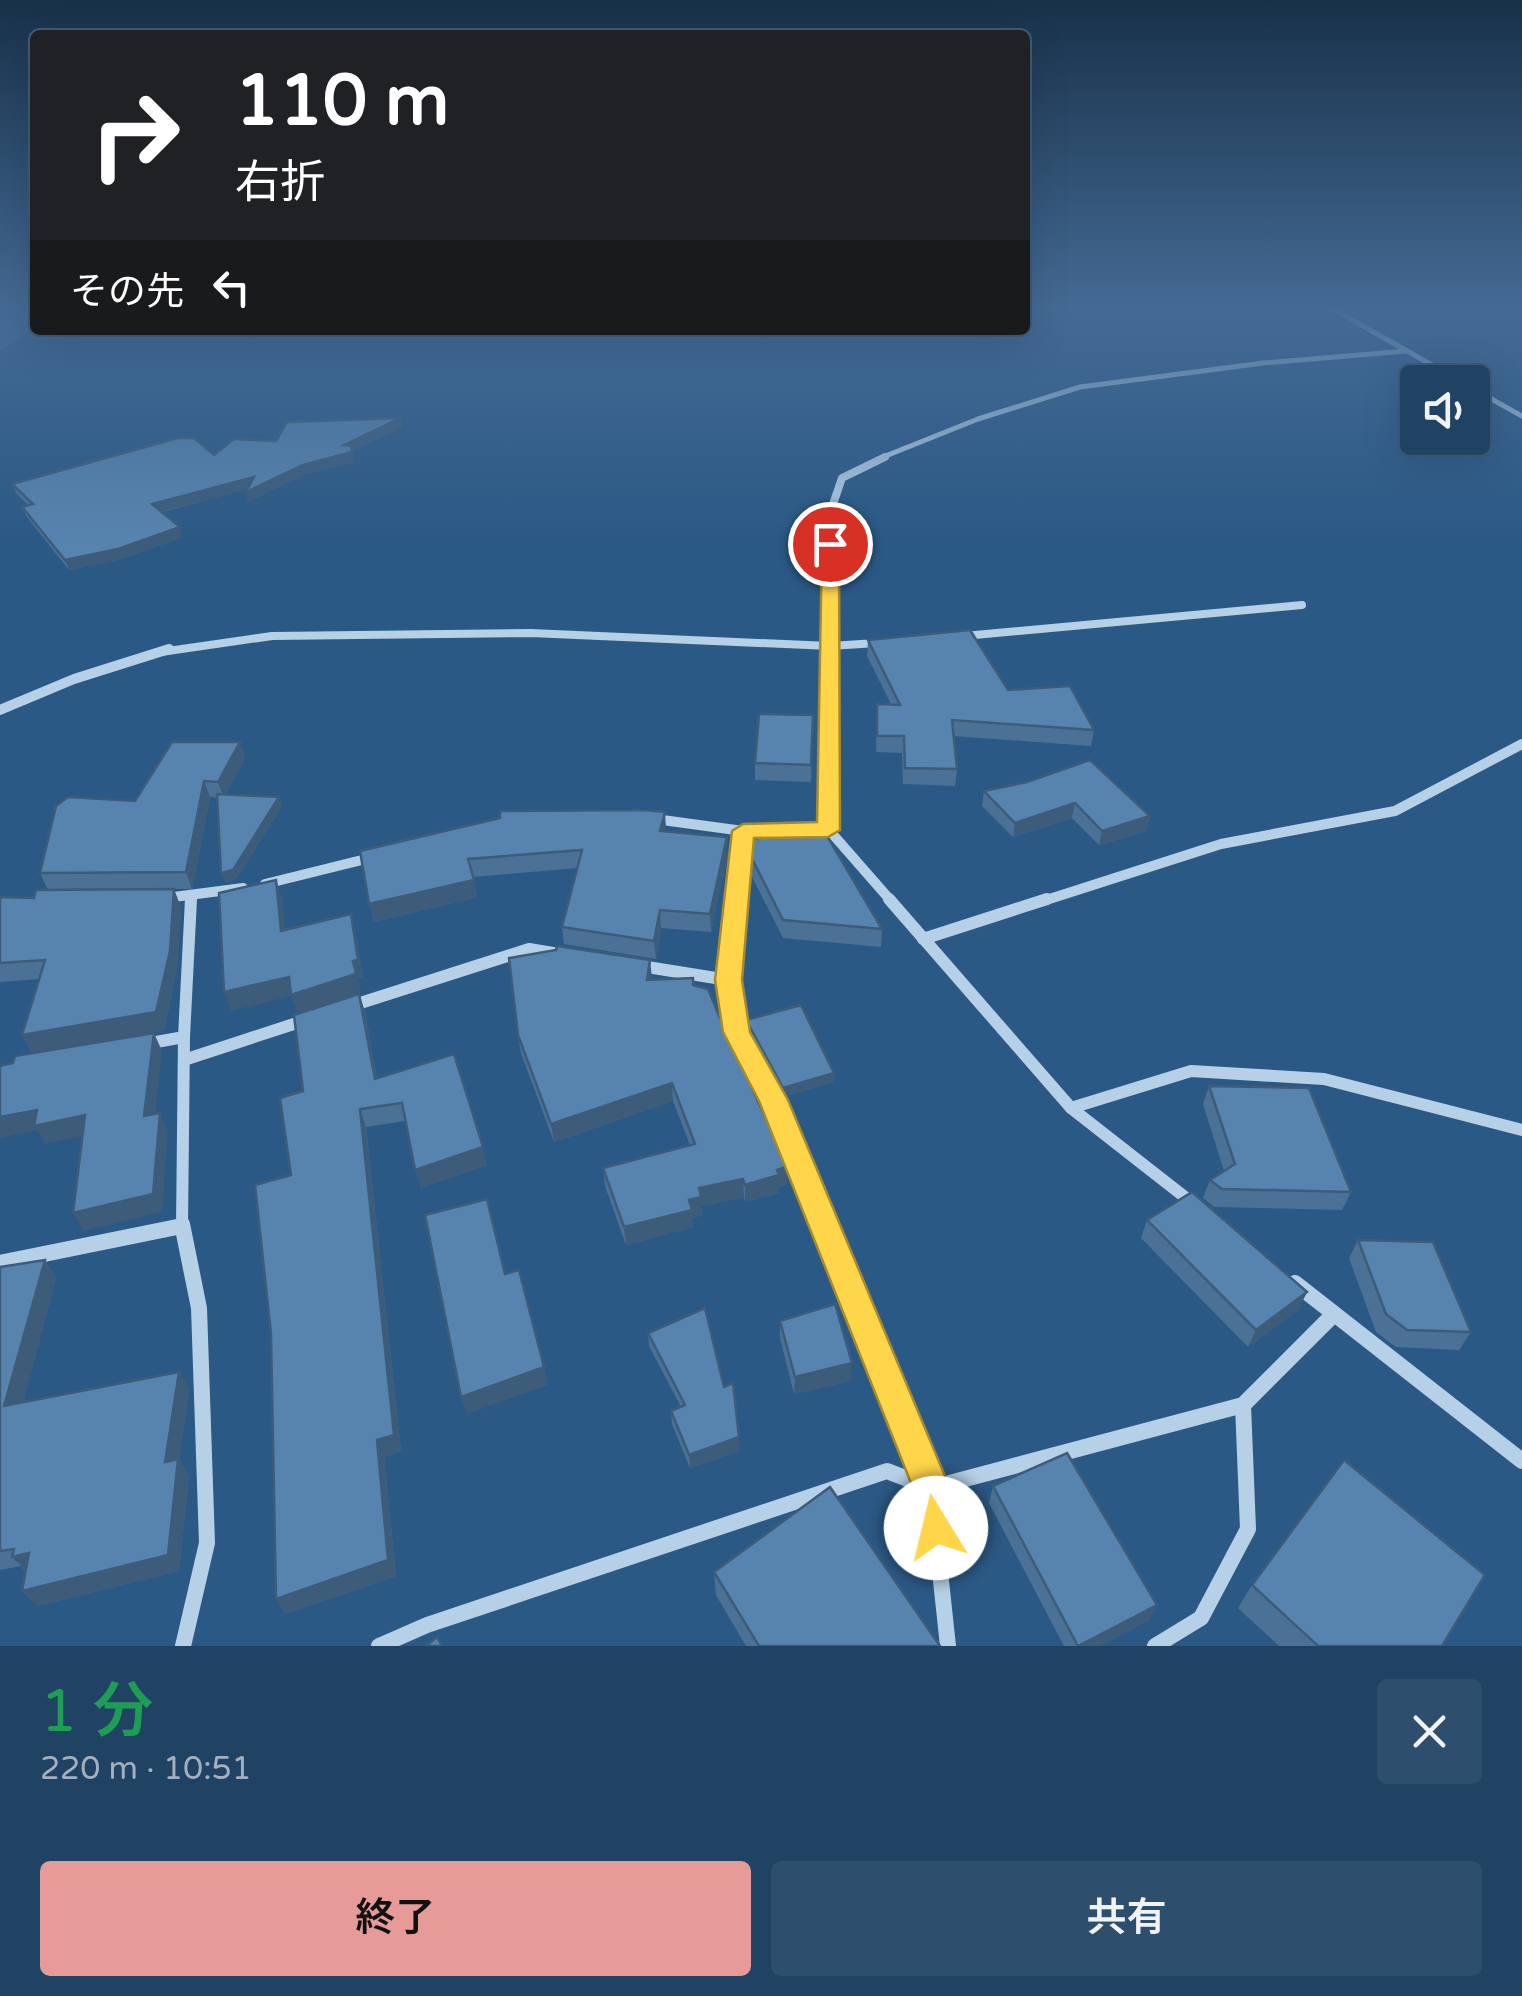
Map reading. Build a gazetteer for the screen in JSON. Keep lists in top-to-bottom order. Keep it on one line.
{"page":{"turn":["110 m","右折"],"then":"その先","heading":["1 分","220 m · 10:51"],"buttons":["終了","共有"]}}
